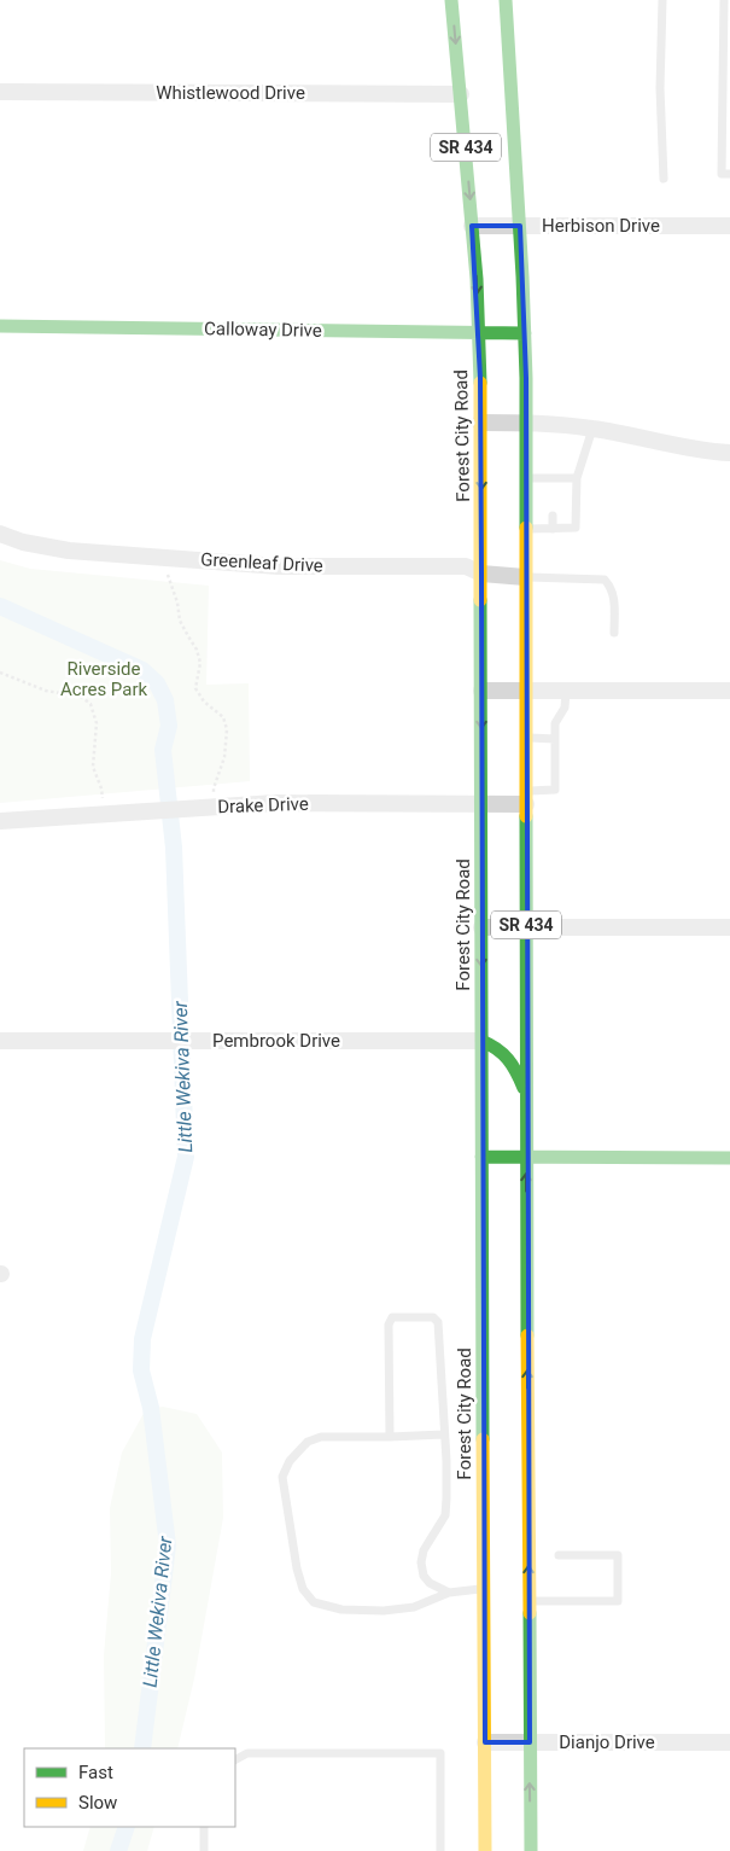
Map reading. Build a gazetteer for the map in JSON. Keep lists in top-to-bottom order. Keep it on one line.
{"streets":{"main road":["SR 434","Calloway Drive","Forest City Road"],"street":["Whistlewood Drive","Herbison Drive","Greenleaf Drive","Drake Drive","Pembrook Drive","Dianjo Drive"]},"crossings":[["Whistlewood Drive","Forest City Road"],["SR 434","Herbison Drive"],["SR 434","Calloway Drive"],["SR 434","Greenleaf Drive"],["SR 434","Drake Drive"],["SR 434","Dianjo Drive"],["Herbison Drive","Forest City Road"],["Calloway Drive","Forest City Road"],["Forest City Road","Greenleaf Drive"],["Forest City Road","Drake Drive"],["Forest City Road","Pembrook Drive"],["Forest City Road","Dianjo Drive"]],"water":["Little Wekiva River"],"parks":["Riverside Acres Park"],"legend":["Fast","Slow"]}
